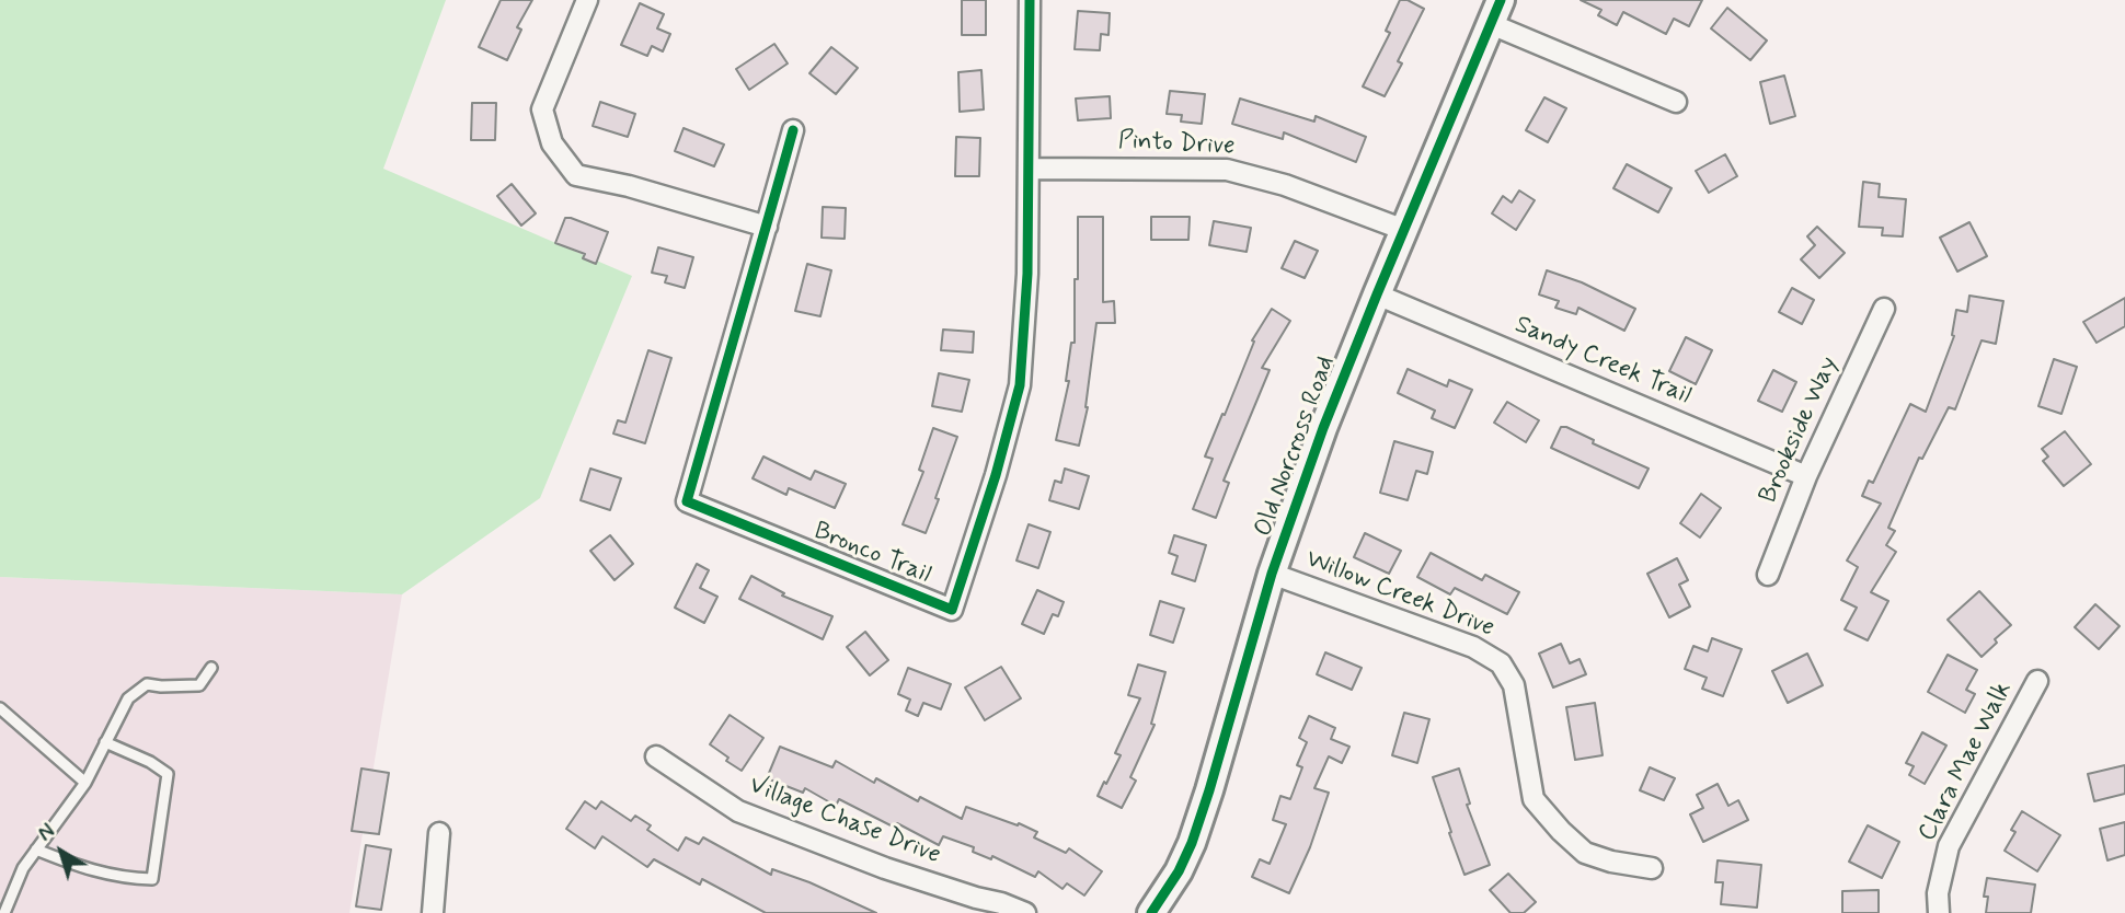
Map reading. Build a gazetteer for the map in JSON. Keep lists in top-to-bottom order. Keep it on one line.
{"streets":{"street":["Pinto Drive","Sandy Creek Trail","Brookside Way","Old Norcross Road","Bronco Trail","Willow Creek Drive","Clara Mae Walk","Village Chase Drive"]},"crossings":[["Pinto Drive","Old Norcross Road"],["Pinto Drive","Bronco Trail"],["Sandy Creek Trail","Brookside Way"],["Sandy Creek Trail","Old Norcross Road"],["Old Norcross Road","Willow Creek Drive"]],"north":"top left"}
